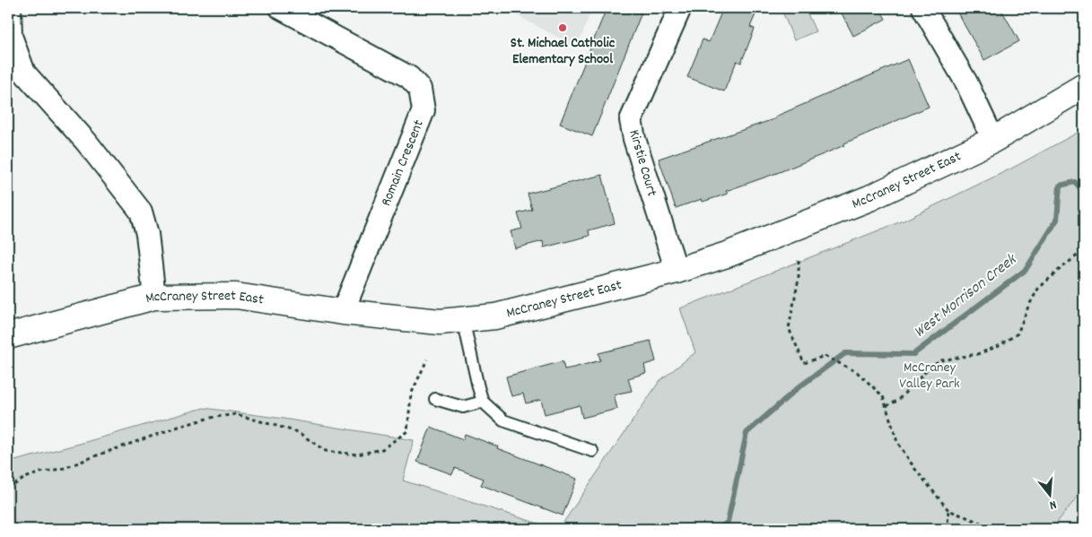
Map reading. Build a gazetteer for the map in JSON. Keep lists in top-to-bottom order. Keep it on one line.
{"streets":{"street":["Romain Crescent","Kirstie Court","McCraney Street East"]},"crossings":[["Romain Crescent","McCraney Street East"],["Kirstie Court","McCraney Street East"]],"water":["West Morrison Creek"],"parks":["McCraney Valley Park"],"places":["St. Michael Catholic Elementary School"],"north":"bottom"}
